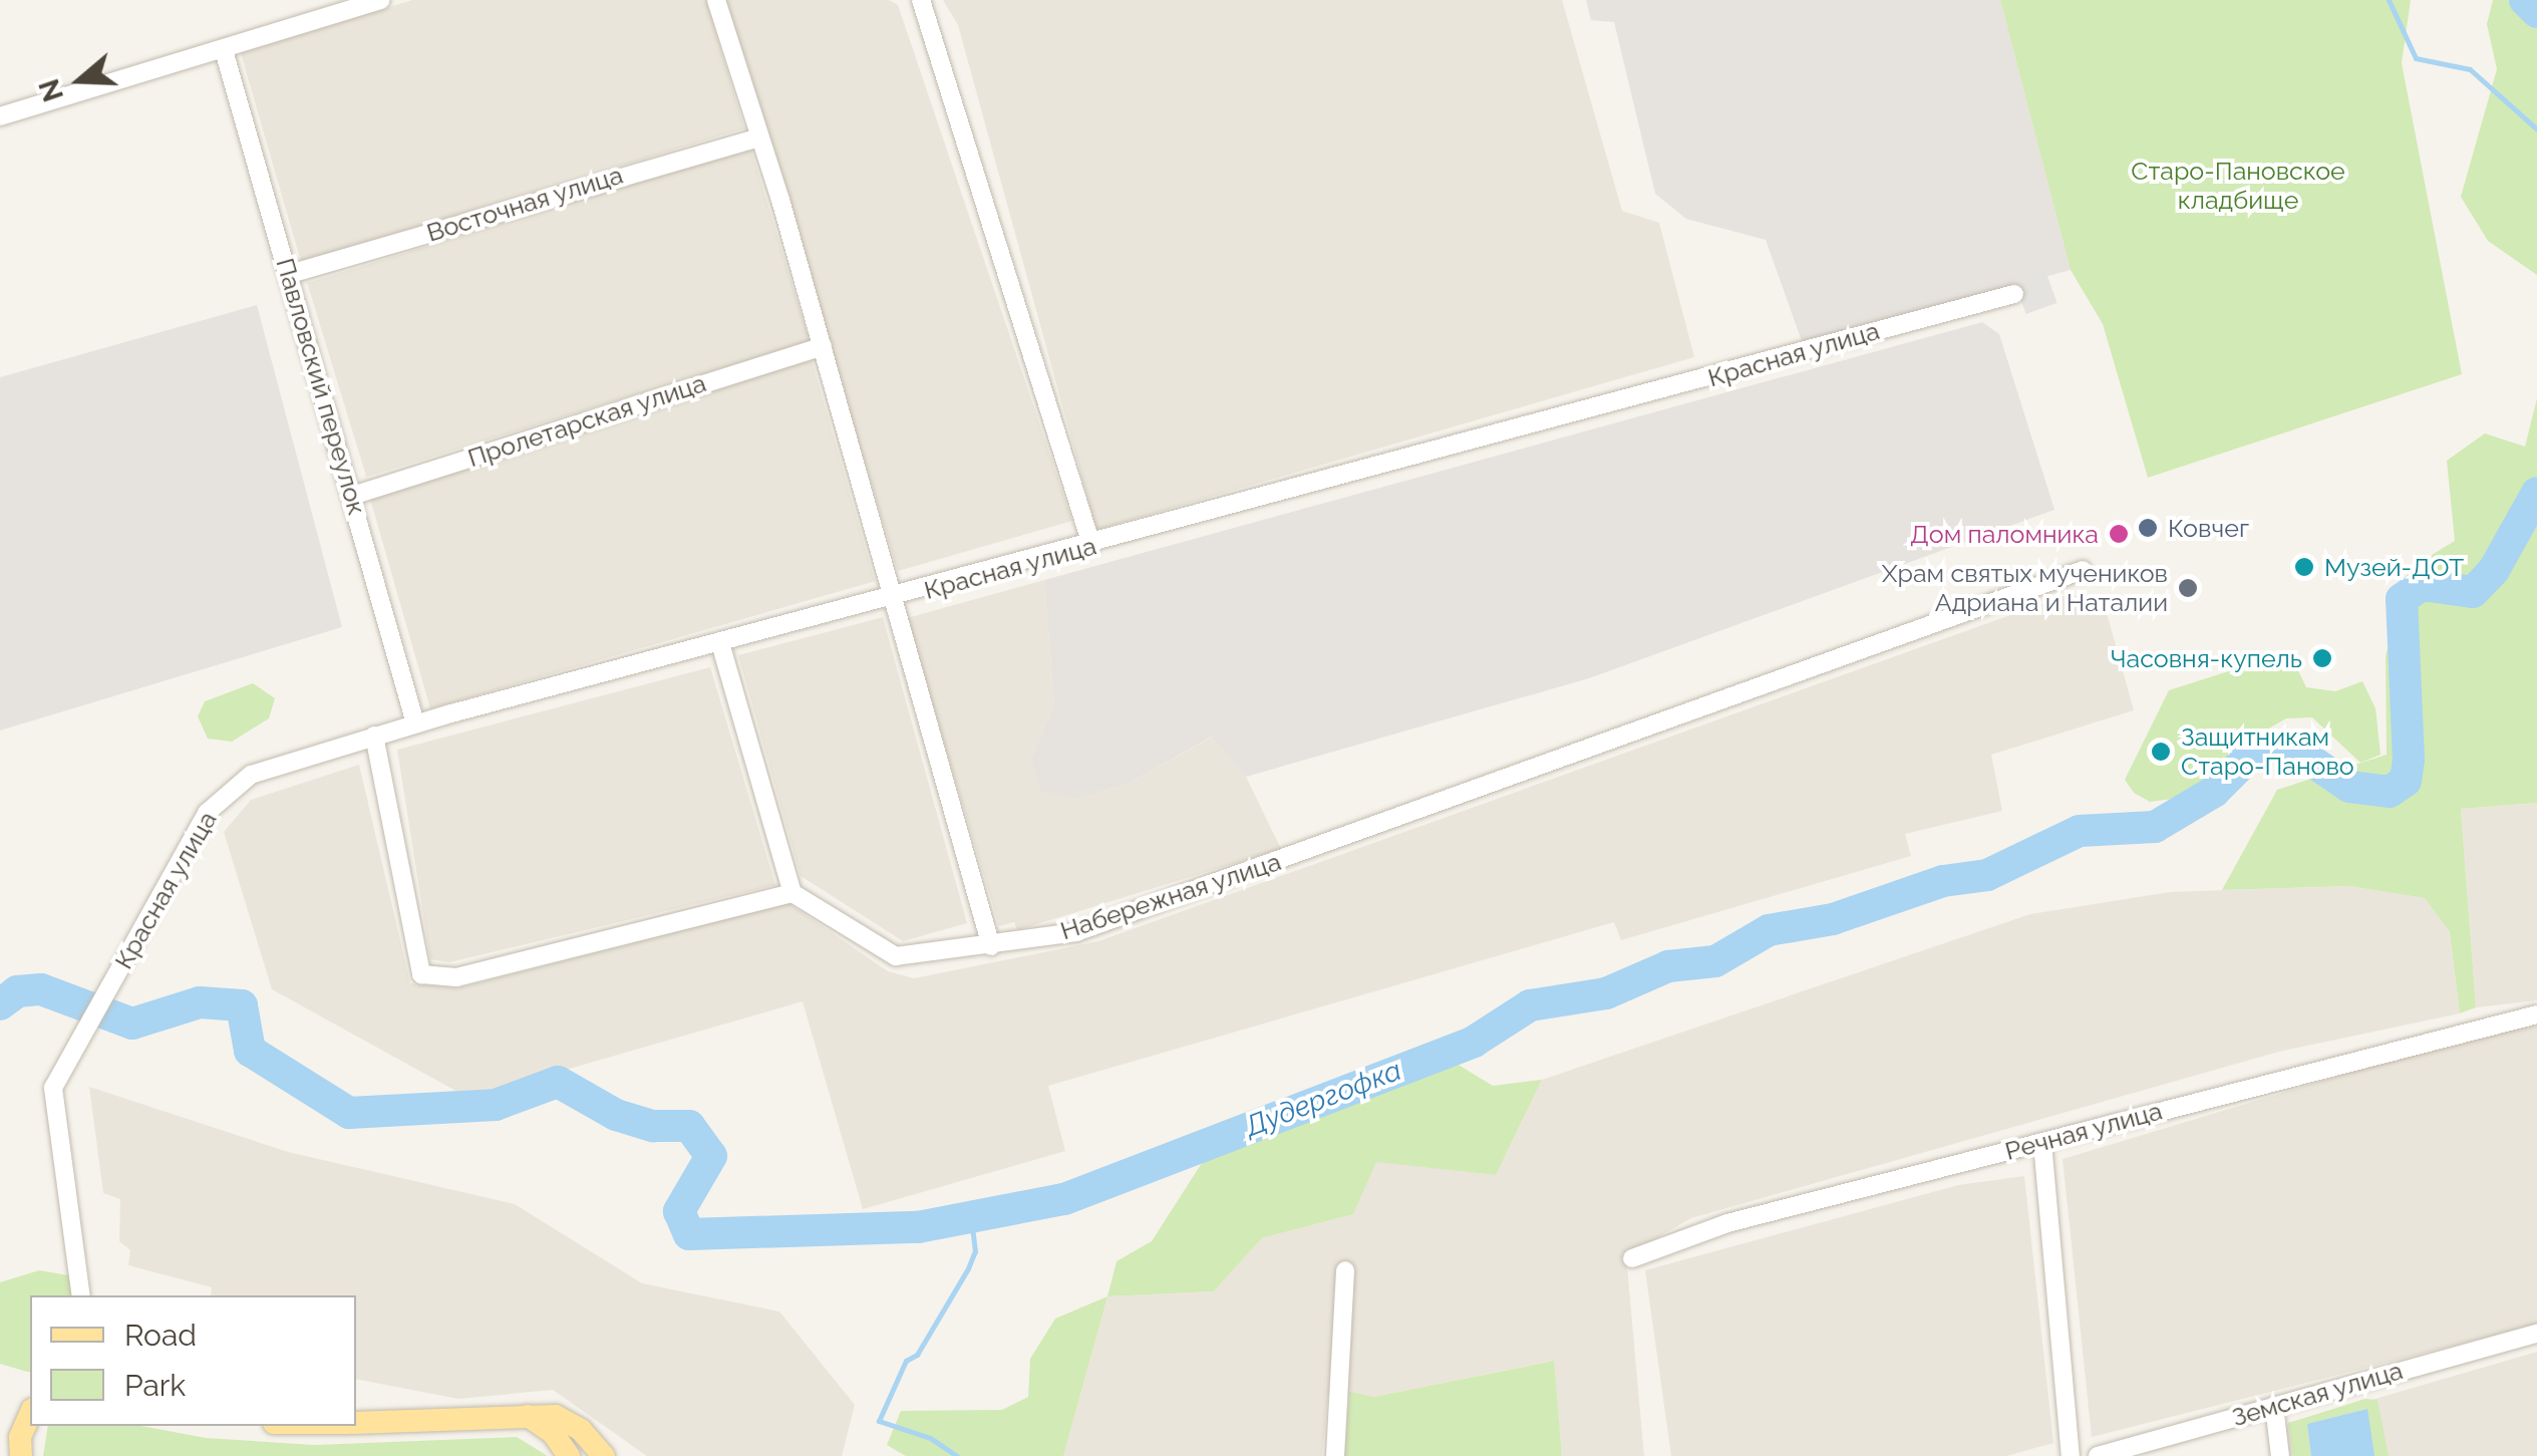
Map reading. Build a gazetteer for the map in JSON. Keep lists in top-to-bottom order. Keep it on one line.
{"streets":{"street":["Восточная улица","Красная улица","Павловский переулок","Пролетарская улица","Набережная улица","Речная улица","Земская улица"]},"crossings":[["Восточная улица","Павловский переулок"],["Красная улица","Павловский переулок"],["Павловский переулок","Пролетарская улица"]],"water":["Дудергофка"],"parks":["Старо-Пановское кладбище"],"places":["Ковчег","Дом паломника","Музей-ДОТ","Храм святых мучеников Адриана и Наталии","Часовня-купель","Защитникам Старо-Паново"],"legend":["Road","Park"],"north":"left"}
